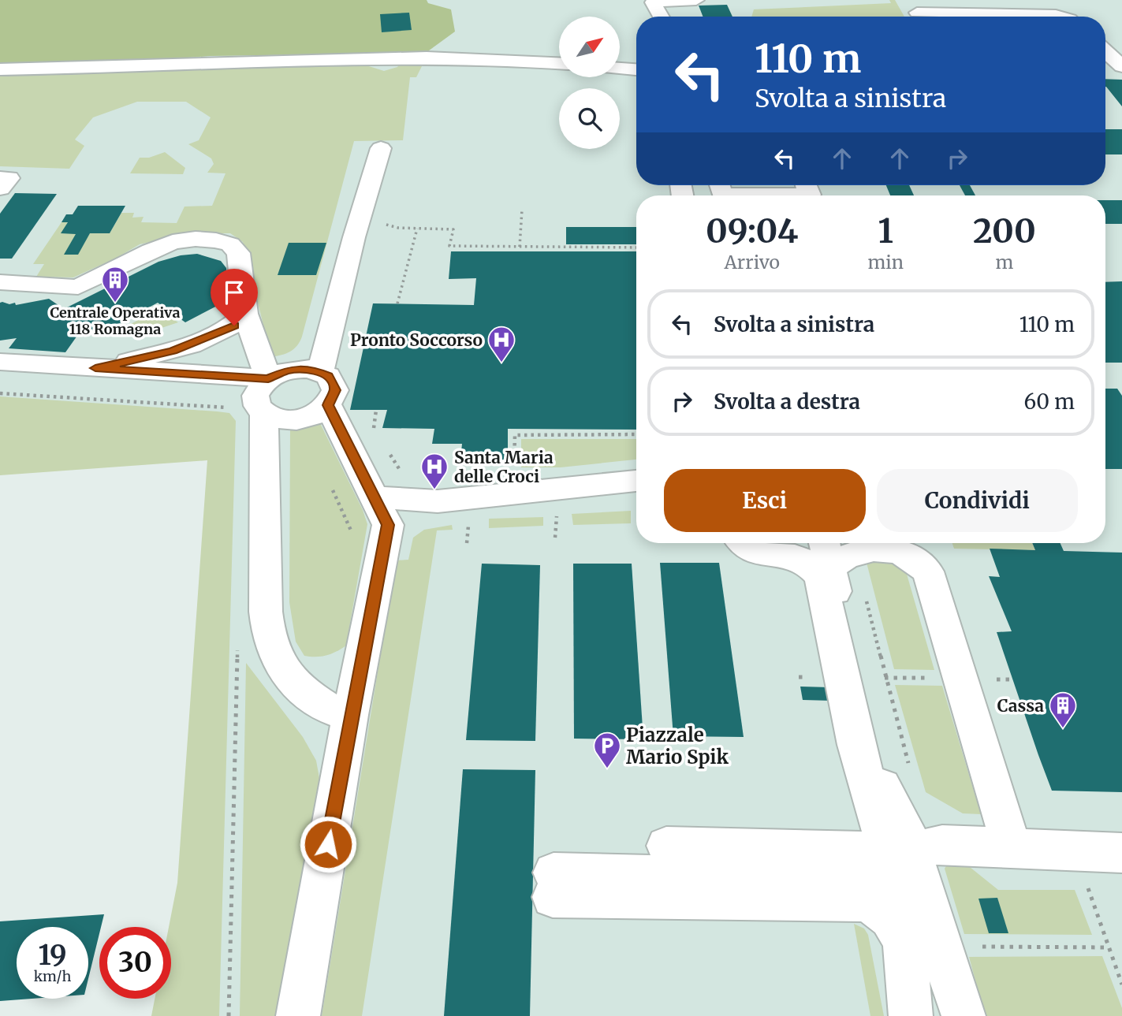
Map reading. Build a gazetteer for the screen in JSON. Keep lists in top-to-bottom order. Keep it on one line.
{"places":{"building":["Centrale Operativa 118 Romagna","Cassa"],"hospital":["Pronto Soccorso","Santa Maria delle Croci"],"parking":["Piazzale Mario Spik"]},"north":"top right","page":{"turn":["110 m","Svolta a sinistra"],"eta":["09:04","Arrivo","1","min","200","m"],"list":[{"name":"Svolta a sinistra","value":"110 m"},{"name":"Svolta a destra","value":"60 m"}],"buttons":["Esci","Condividi"],"speed":"19 km/h","limit":"30"}}
